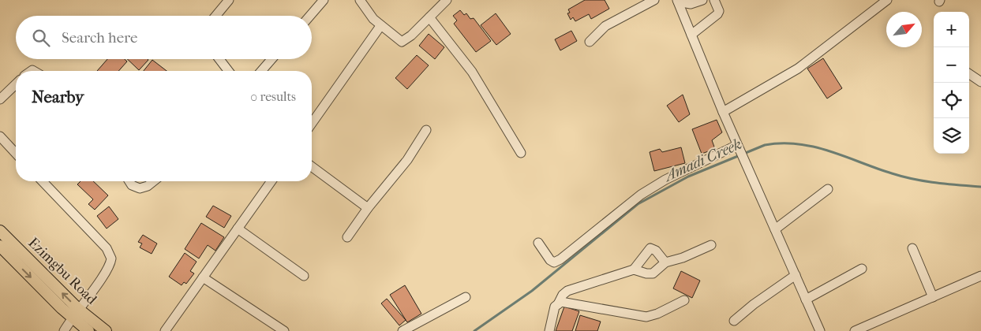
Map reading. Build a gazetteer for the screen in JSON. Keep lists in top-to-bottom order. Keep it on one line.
{"streets":{"main road":["Ezimgbu Road"]},"water":["Amadi Creek"],"north":"top right","page":{"map_buttons":["+","−"],"search":"Search here","heading":["Nearby","0 results"]}}
